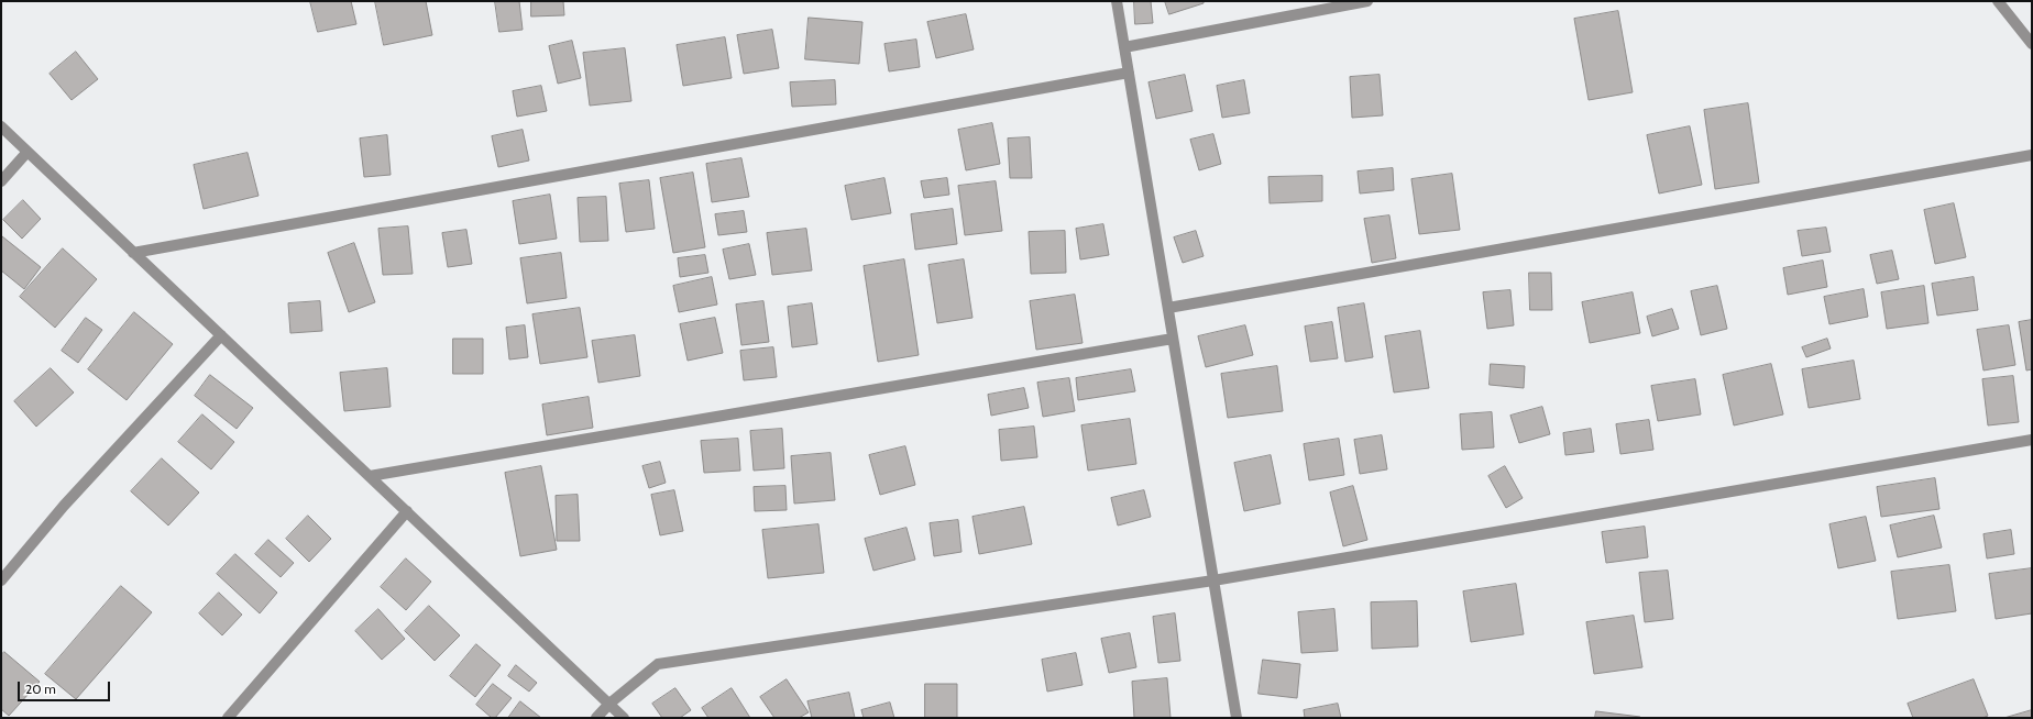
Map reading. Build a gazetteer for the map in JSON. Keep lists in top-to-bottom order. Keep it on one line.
{"scale_bar":"20 m"}
